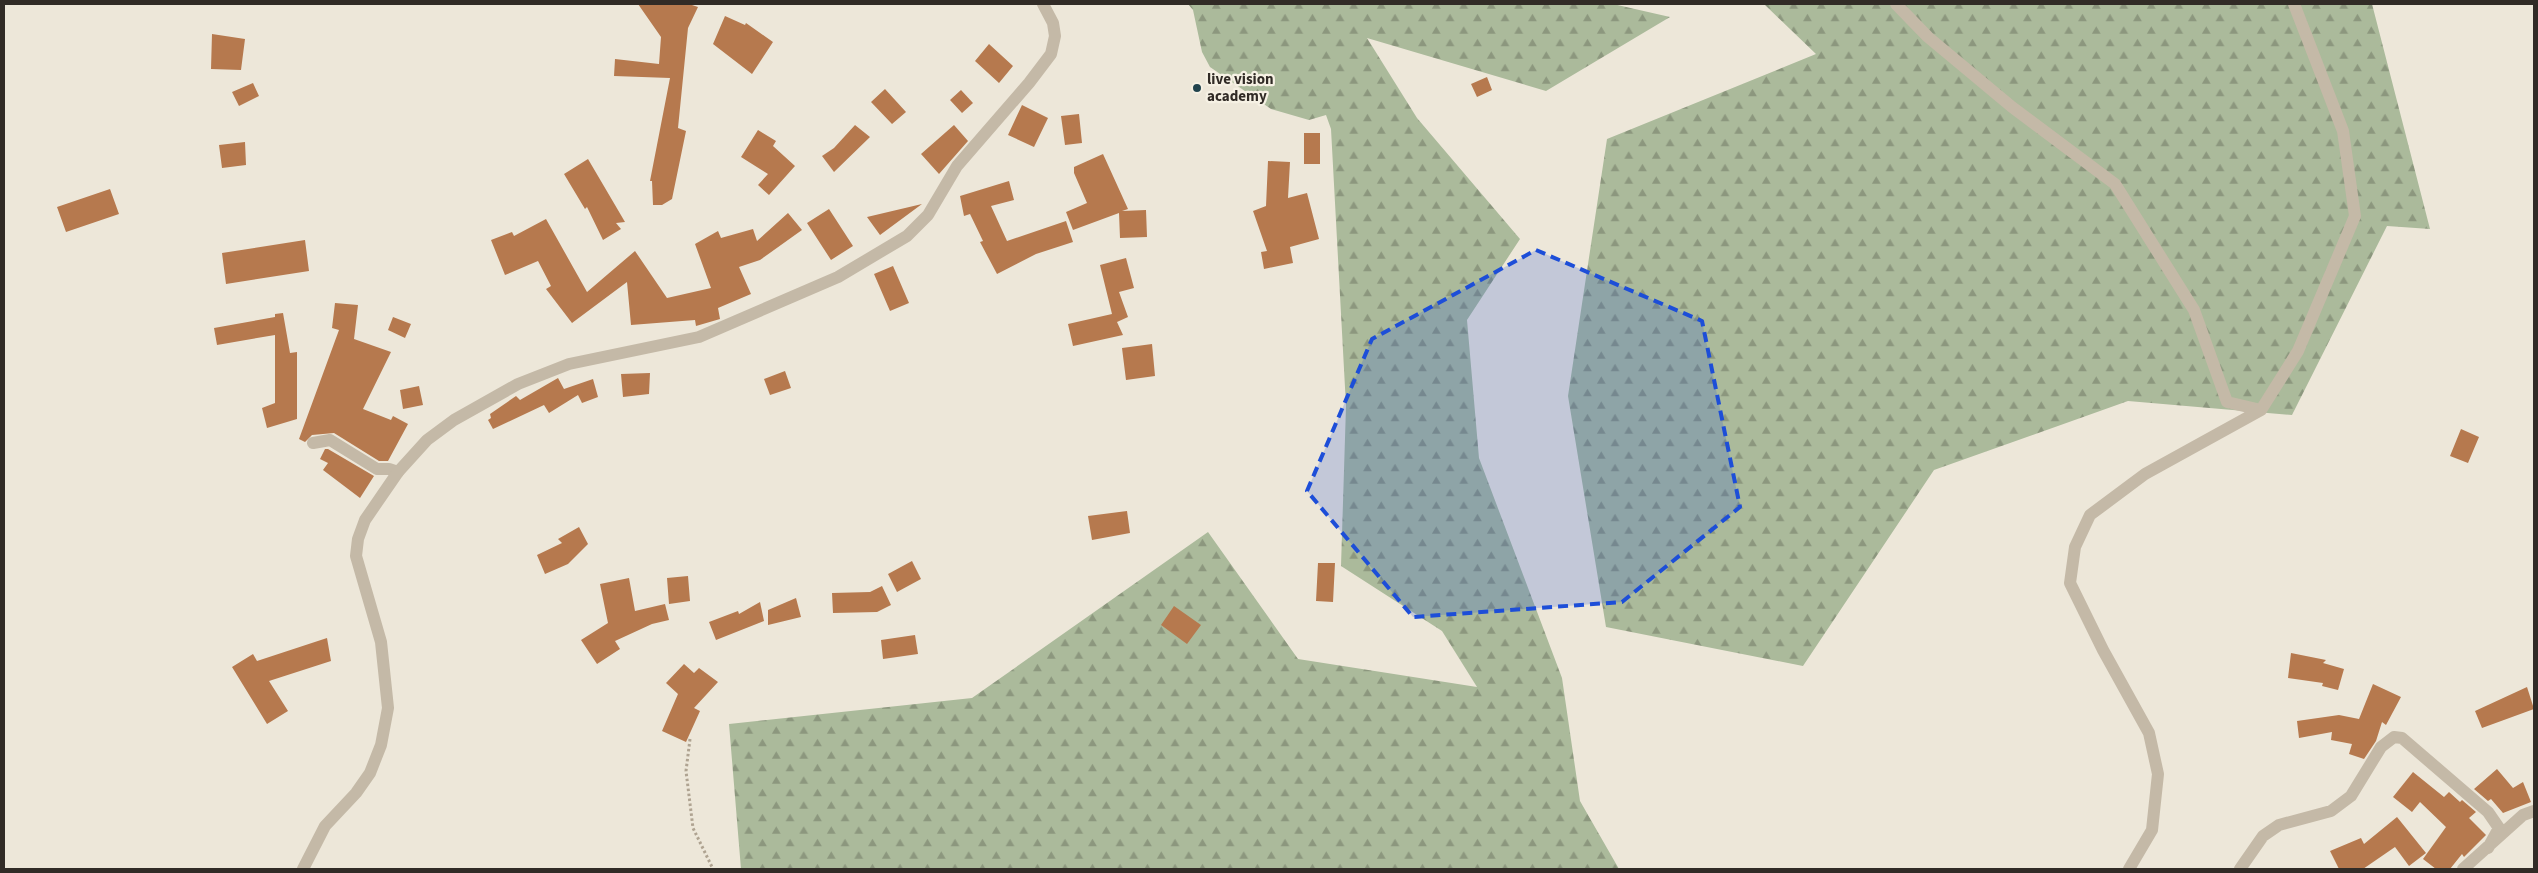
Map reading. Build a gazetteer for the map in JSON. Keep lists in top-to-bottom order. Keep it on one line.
{"places":["live vision academy"]}
